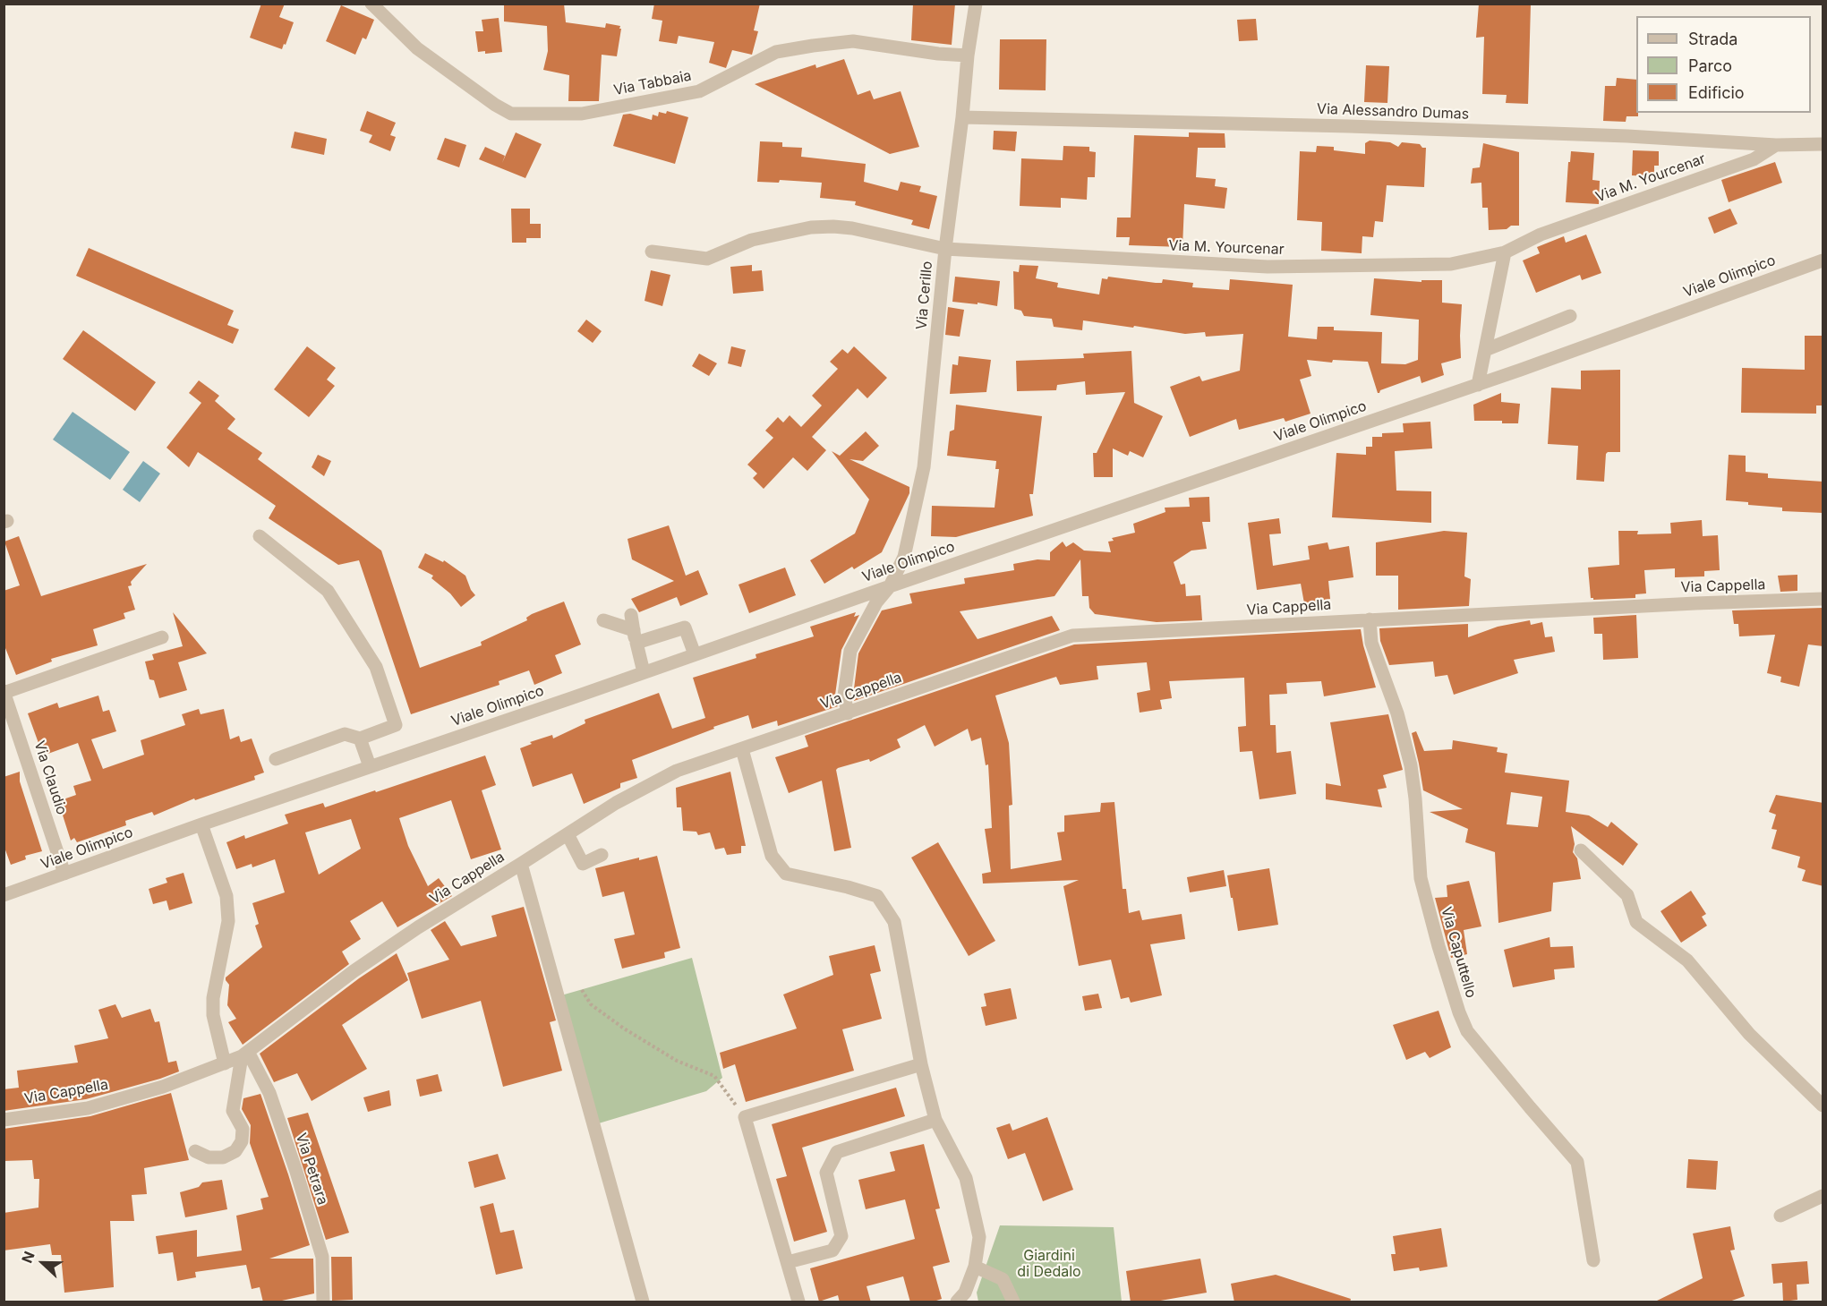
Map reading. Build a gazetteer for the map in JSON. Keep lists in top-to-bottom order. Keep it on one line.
{"streets":{"street":["Via Tabbaia","Via Alessandro Dumas","Via M. Yourcenar","Viale Olimpico","Via Cerillo","Via Cappella","Via Claudio","Via Caputtello","Via Petrara"]},"crossings":[["Via Tabbaia","Via Cerillo"],["Via Alessandro Dumas","Via M. Yourcenar"],["Via Alessandro Dumas","Via Cerillo"],["Via M. Yourcenar","Via Cerillo"],["Viale Olimpico","Via Cerillo"],["Viale Olimpico","Via Claudio"],["Via Cerillo","Via Cappella"],["Via Cappella","Via Caputtello"],["Via Cappella","Via Petrara"]],"parks":["Giardini di Dedalo"],"legend":["Strada","Parco","Edificio"],"north":"left"}
